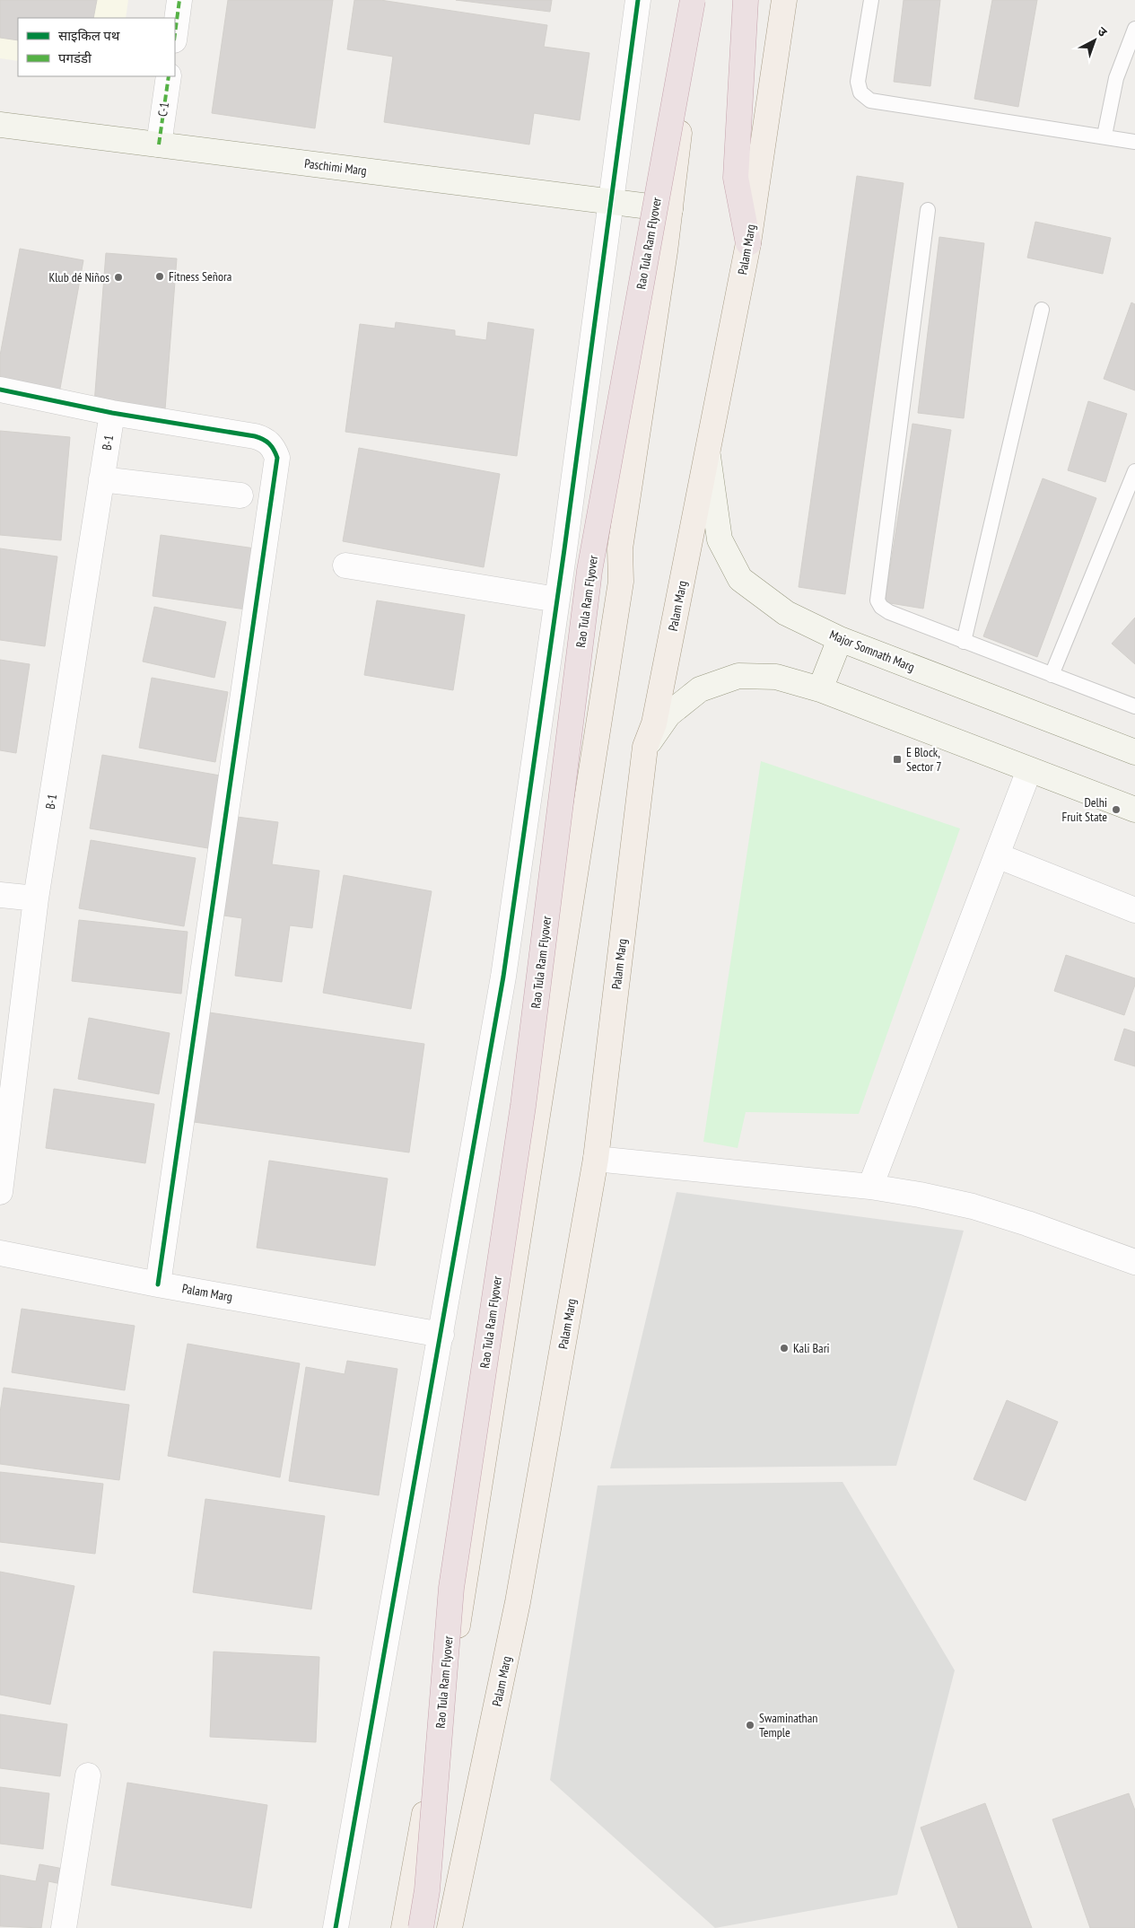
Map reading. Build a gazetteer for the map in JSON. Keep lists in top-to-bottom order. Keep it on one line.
{"streets":{"highway":["Rao Tula Ram Flyover"],"main road":["Palam Marg"],"street":["C-1","Paschimi Marg","B-1","Major Somnath Marg"]},"crossings":[["C-1","Paschimi Marg"],["Palam Marg","Major Somnath Marg"]],"places":{"other":["Fitness Señora","Klub dé Niños","Delhi Fruit State","Kali Bari","Swaminathan Temple"],"transit":["E Block, Sector 7"]},"legend":["साइकिल पथ","पगडंडी"],"north":"top right"}
